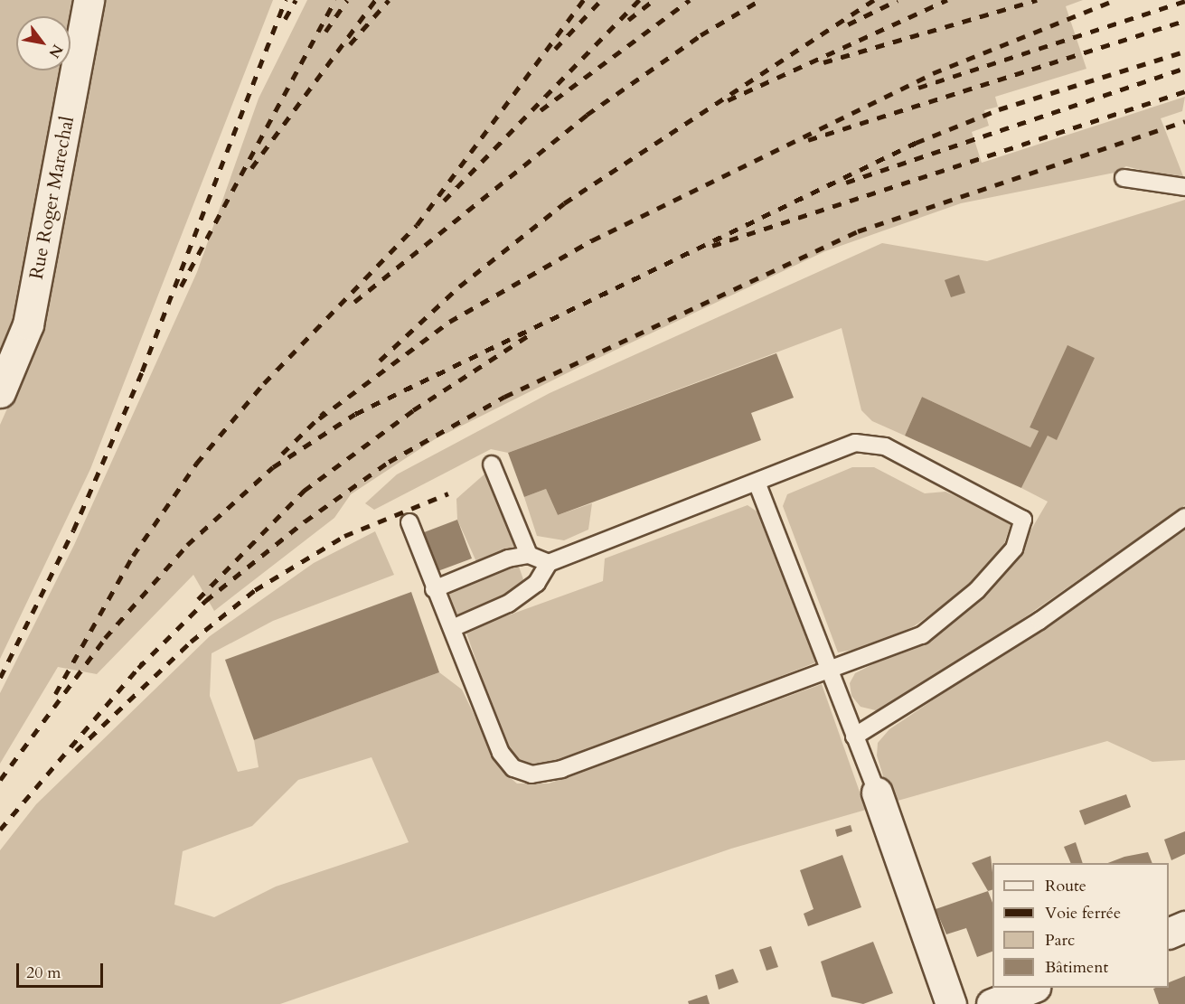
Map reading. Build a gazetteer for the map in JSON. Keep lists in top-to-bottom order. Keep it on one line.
{"streets":{"street":["Rue Roger Marechal"]},"legend":["Route","Voie ferrée","Parc","Bâtiment"],"scale_bar":"20 m","north":"bottom right"}
